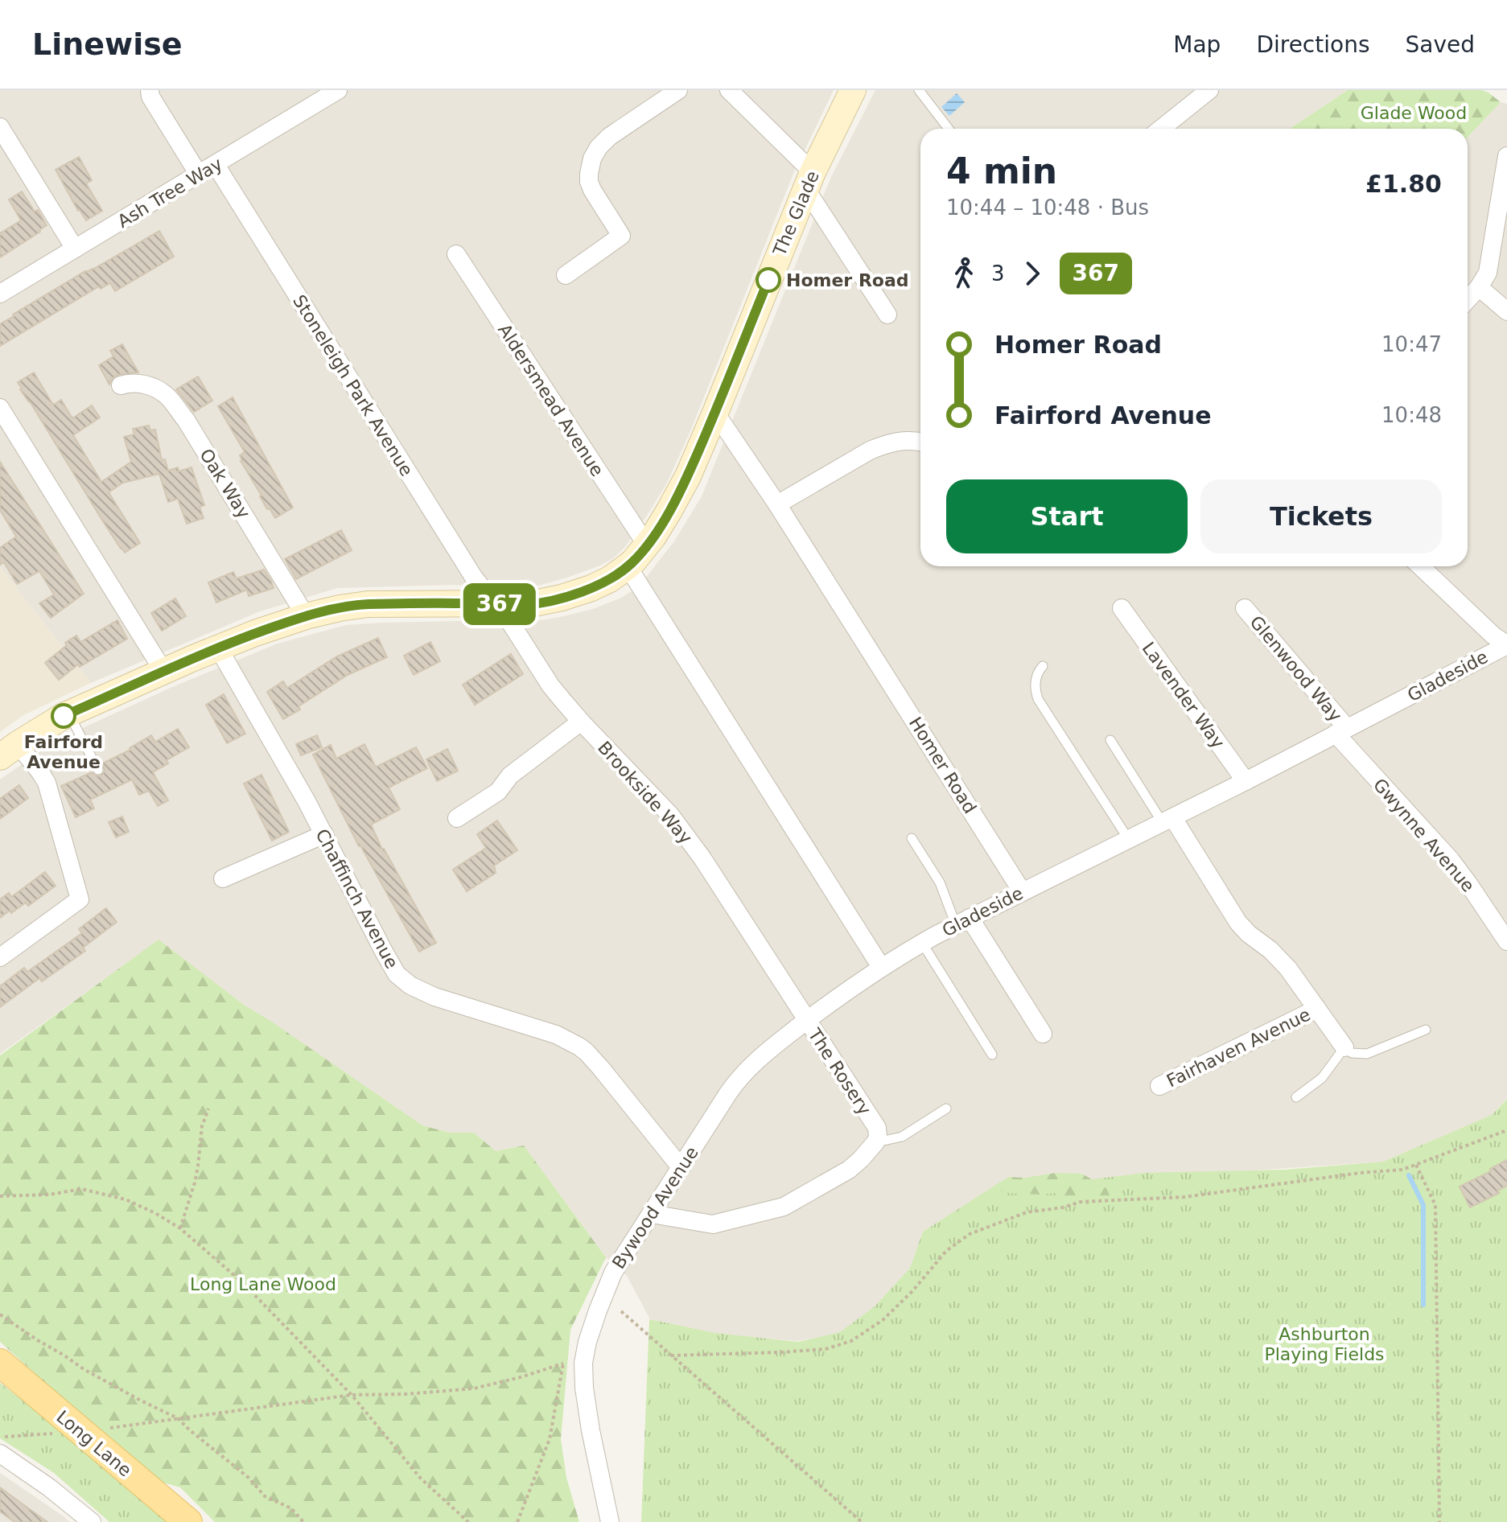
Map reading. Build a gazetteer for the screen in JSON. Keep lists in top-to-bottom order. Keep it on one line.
{"streets":{"main road":["Long Lane"],"street":["Ash Tree Way","The Glade","Stoneleigh Park Avenue","Aldersmead Avenue","Oak Way","Glenwood Way","Gladeside","Lavender Way","Homer Road","Brookside Way","Gwynne Avenue","Chaffinch Avenue","Fairhaven Avenue","The Rosery","Bywood Avenue"]},"crossings":[["Ash Tree Way","Stoneleigh Park Avenue"],["The Glade","Stoneleigh Park Avenue"],["The Glade","Aldersmead Avenue"],["The Glade","Oak Way"],["The Glade","Homer Road"],["The Glade","Brookside Way"],["The Glade","Chaffinch Avenue"],["Stoneleigh Park Avenue","Brookside Way"],["Glenwood Way","Gladeside"],["Glenwood Way","Gwynne Avenue"],["Gladeside","Lavender Way"],["Gladeside","Homer Road"],["Gladeside","Gwynne Avenue"],["Gladeside","Fairhaven Avenue"],["Gladeside","Bywood Avenue"],["Brookside Way","The Rosery"],["Brookside Way","Bywood Avenue"],["Chaffinch Avenue","Bywood Avenue"],["The Rosery","Bywood Avenue"]],"parks":["Glade Wood","Long Lane Wood","Ashburton Playing Fields"],"places":["Homer Road","Fairford Avenue"],"lines":["bus line 367"],"page":{"header":"Linewise","nav":["Map","Directions","Saved"],"on_map":"367","heading":["4 min","10:44 – 10:48 · Bus","£1.80"],"legs":["3","367"],"list":[{"name":"Homer Road","value":"10:47"},{"name":"Fairford Avenue","value":"10:48"}],"buttons":["Start","Tickets"]}}
